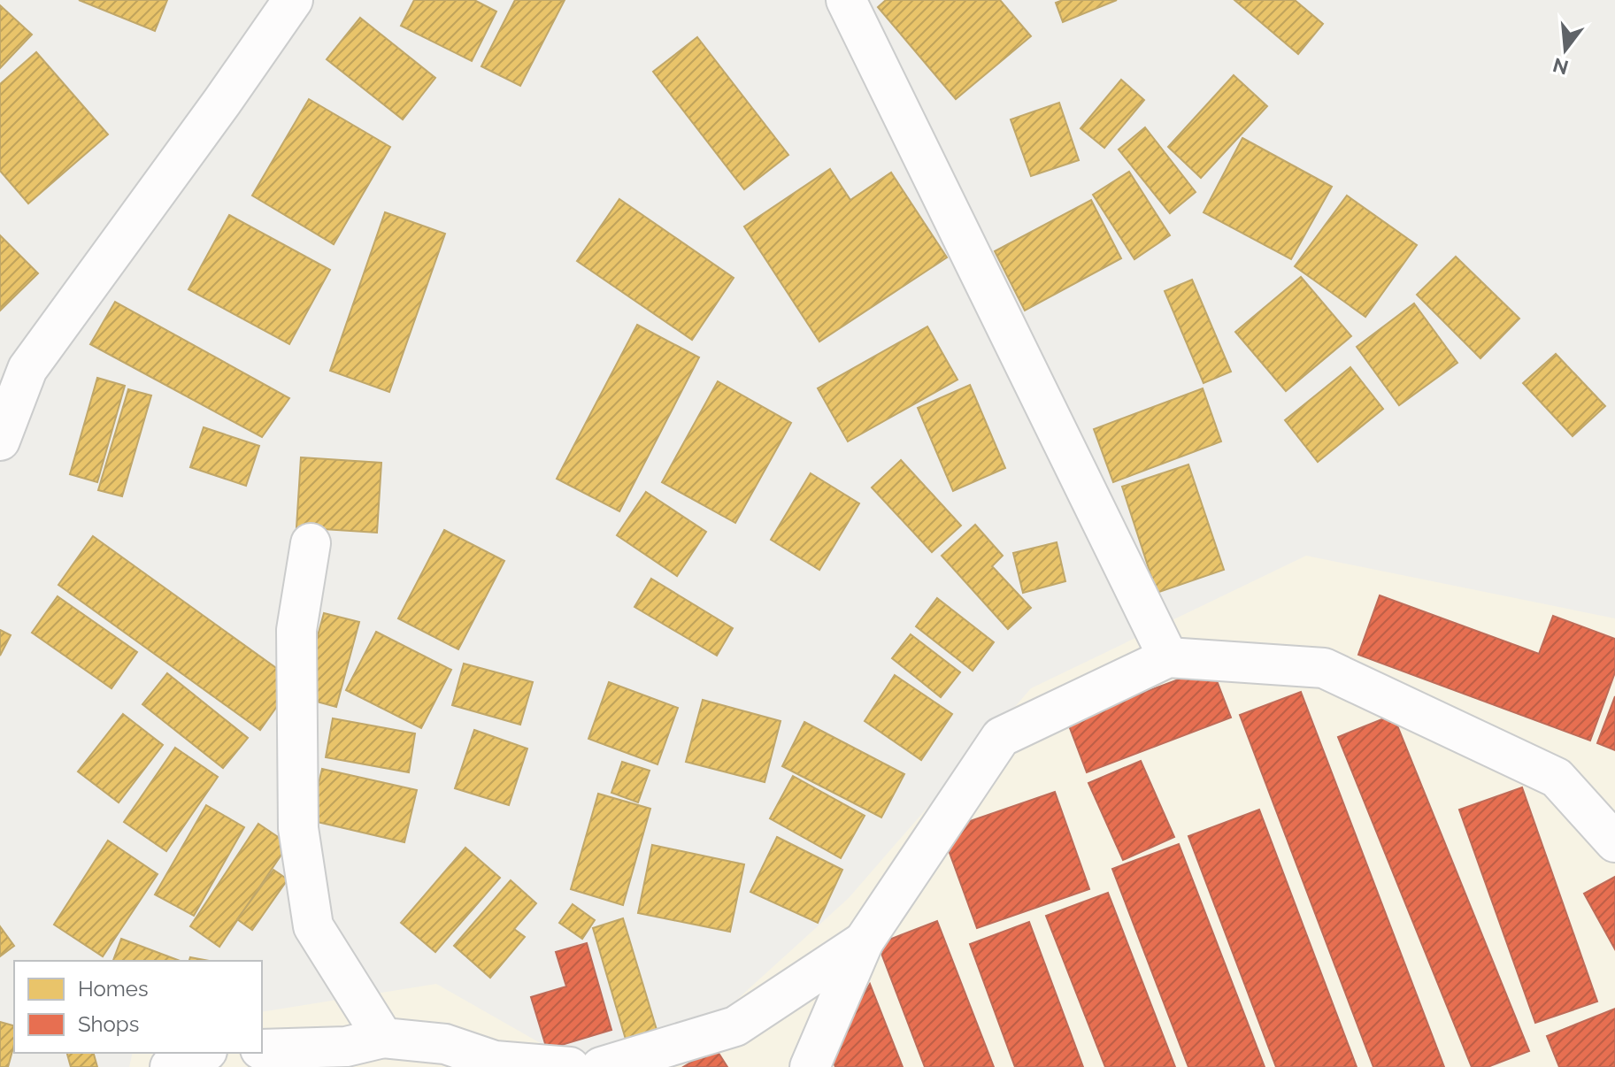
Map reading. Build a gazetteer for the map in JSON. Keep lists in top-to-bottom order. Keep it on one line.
{"legend":["Homes","Shops"],"north":"bottom"}
